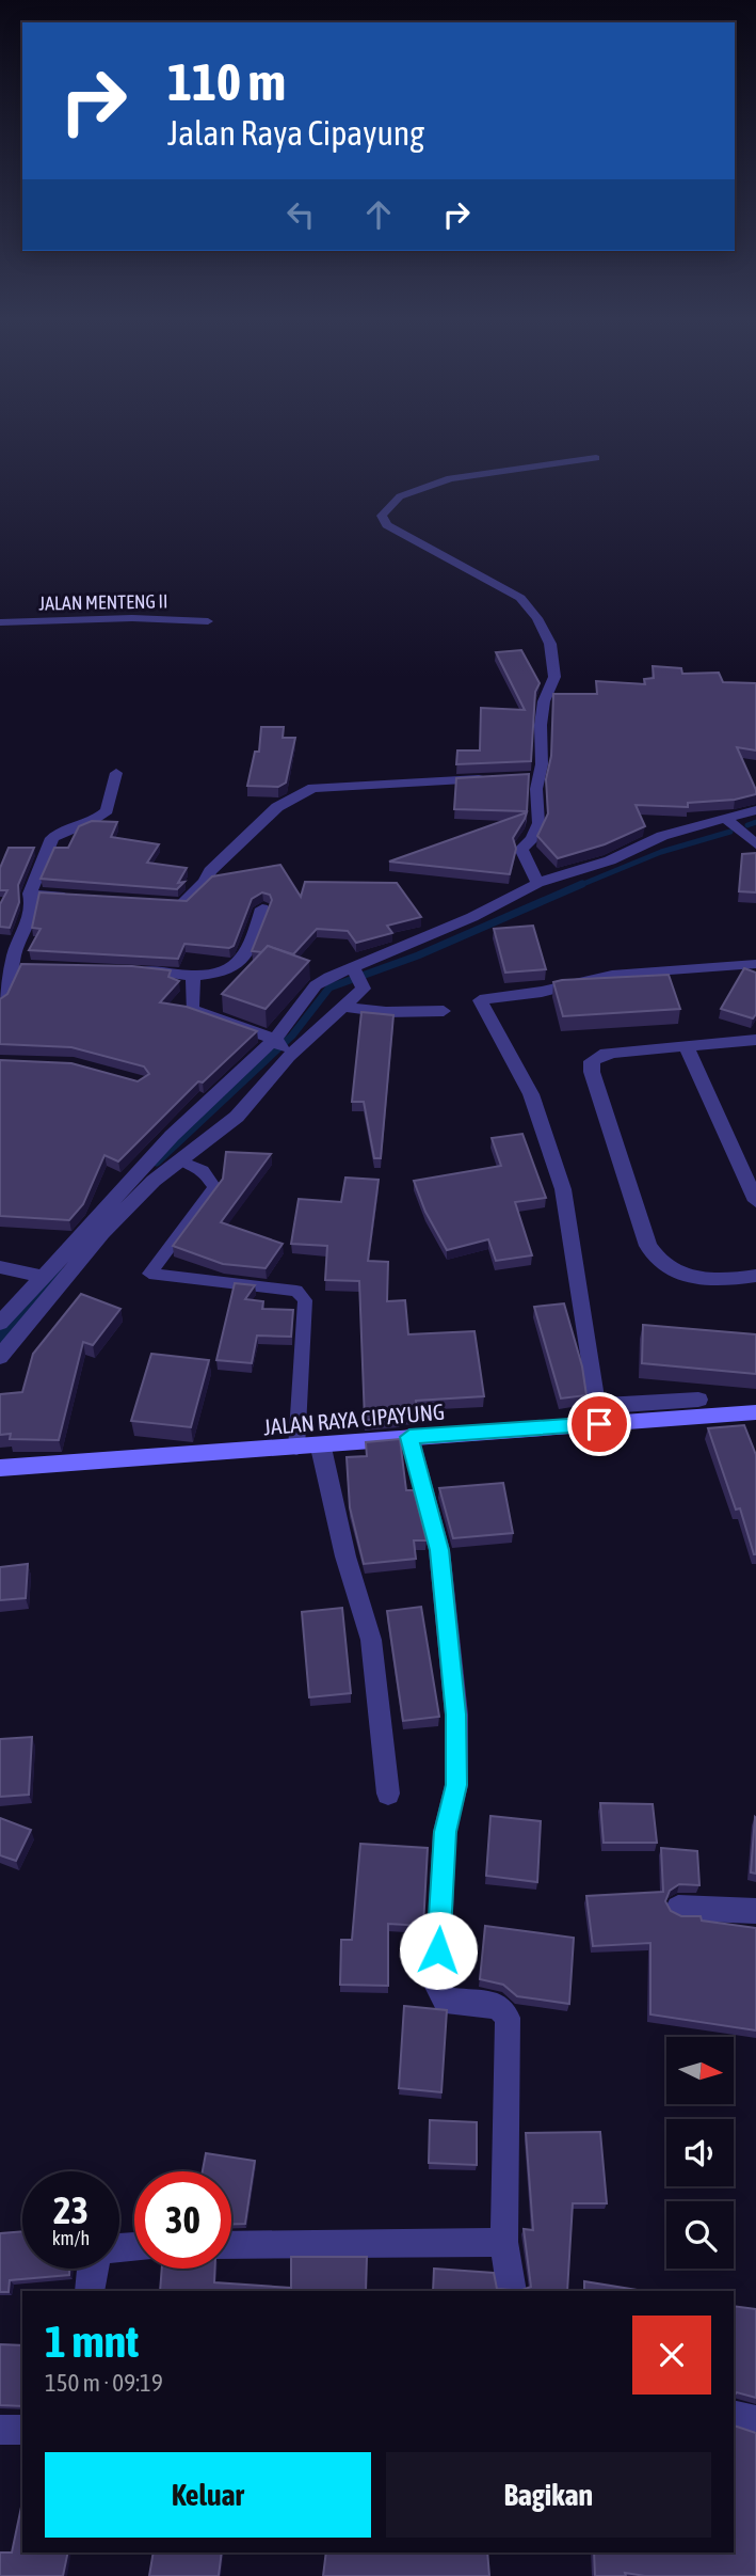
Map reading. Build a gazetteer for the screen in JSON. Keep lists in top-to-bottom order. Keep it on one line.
{"streets":{"main road":["JALAN RAYA CIPAYUNG"],"street":["JALAN MENTENG II"]},"north":"right","page":{"turn":["110 m","Jalan Raya Cipayung"],"speed":"23 km/h","limit":"30","heading":["1 mnt","150 m · 09:19"],"buttons":["Keluar","Bagikan"]}}
